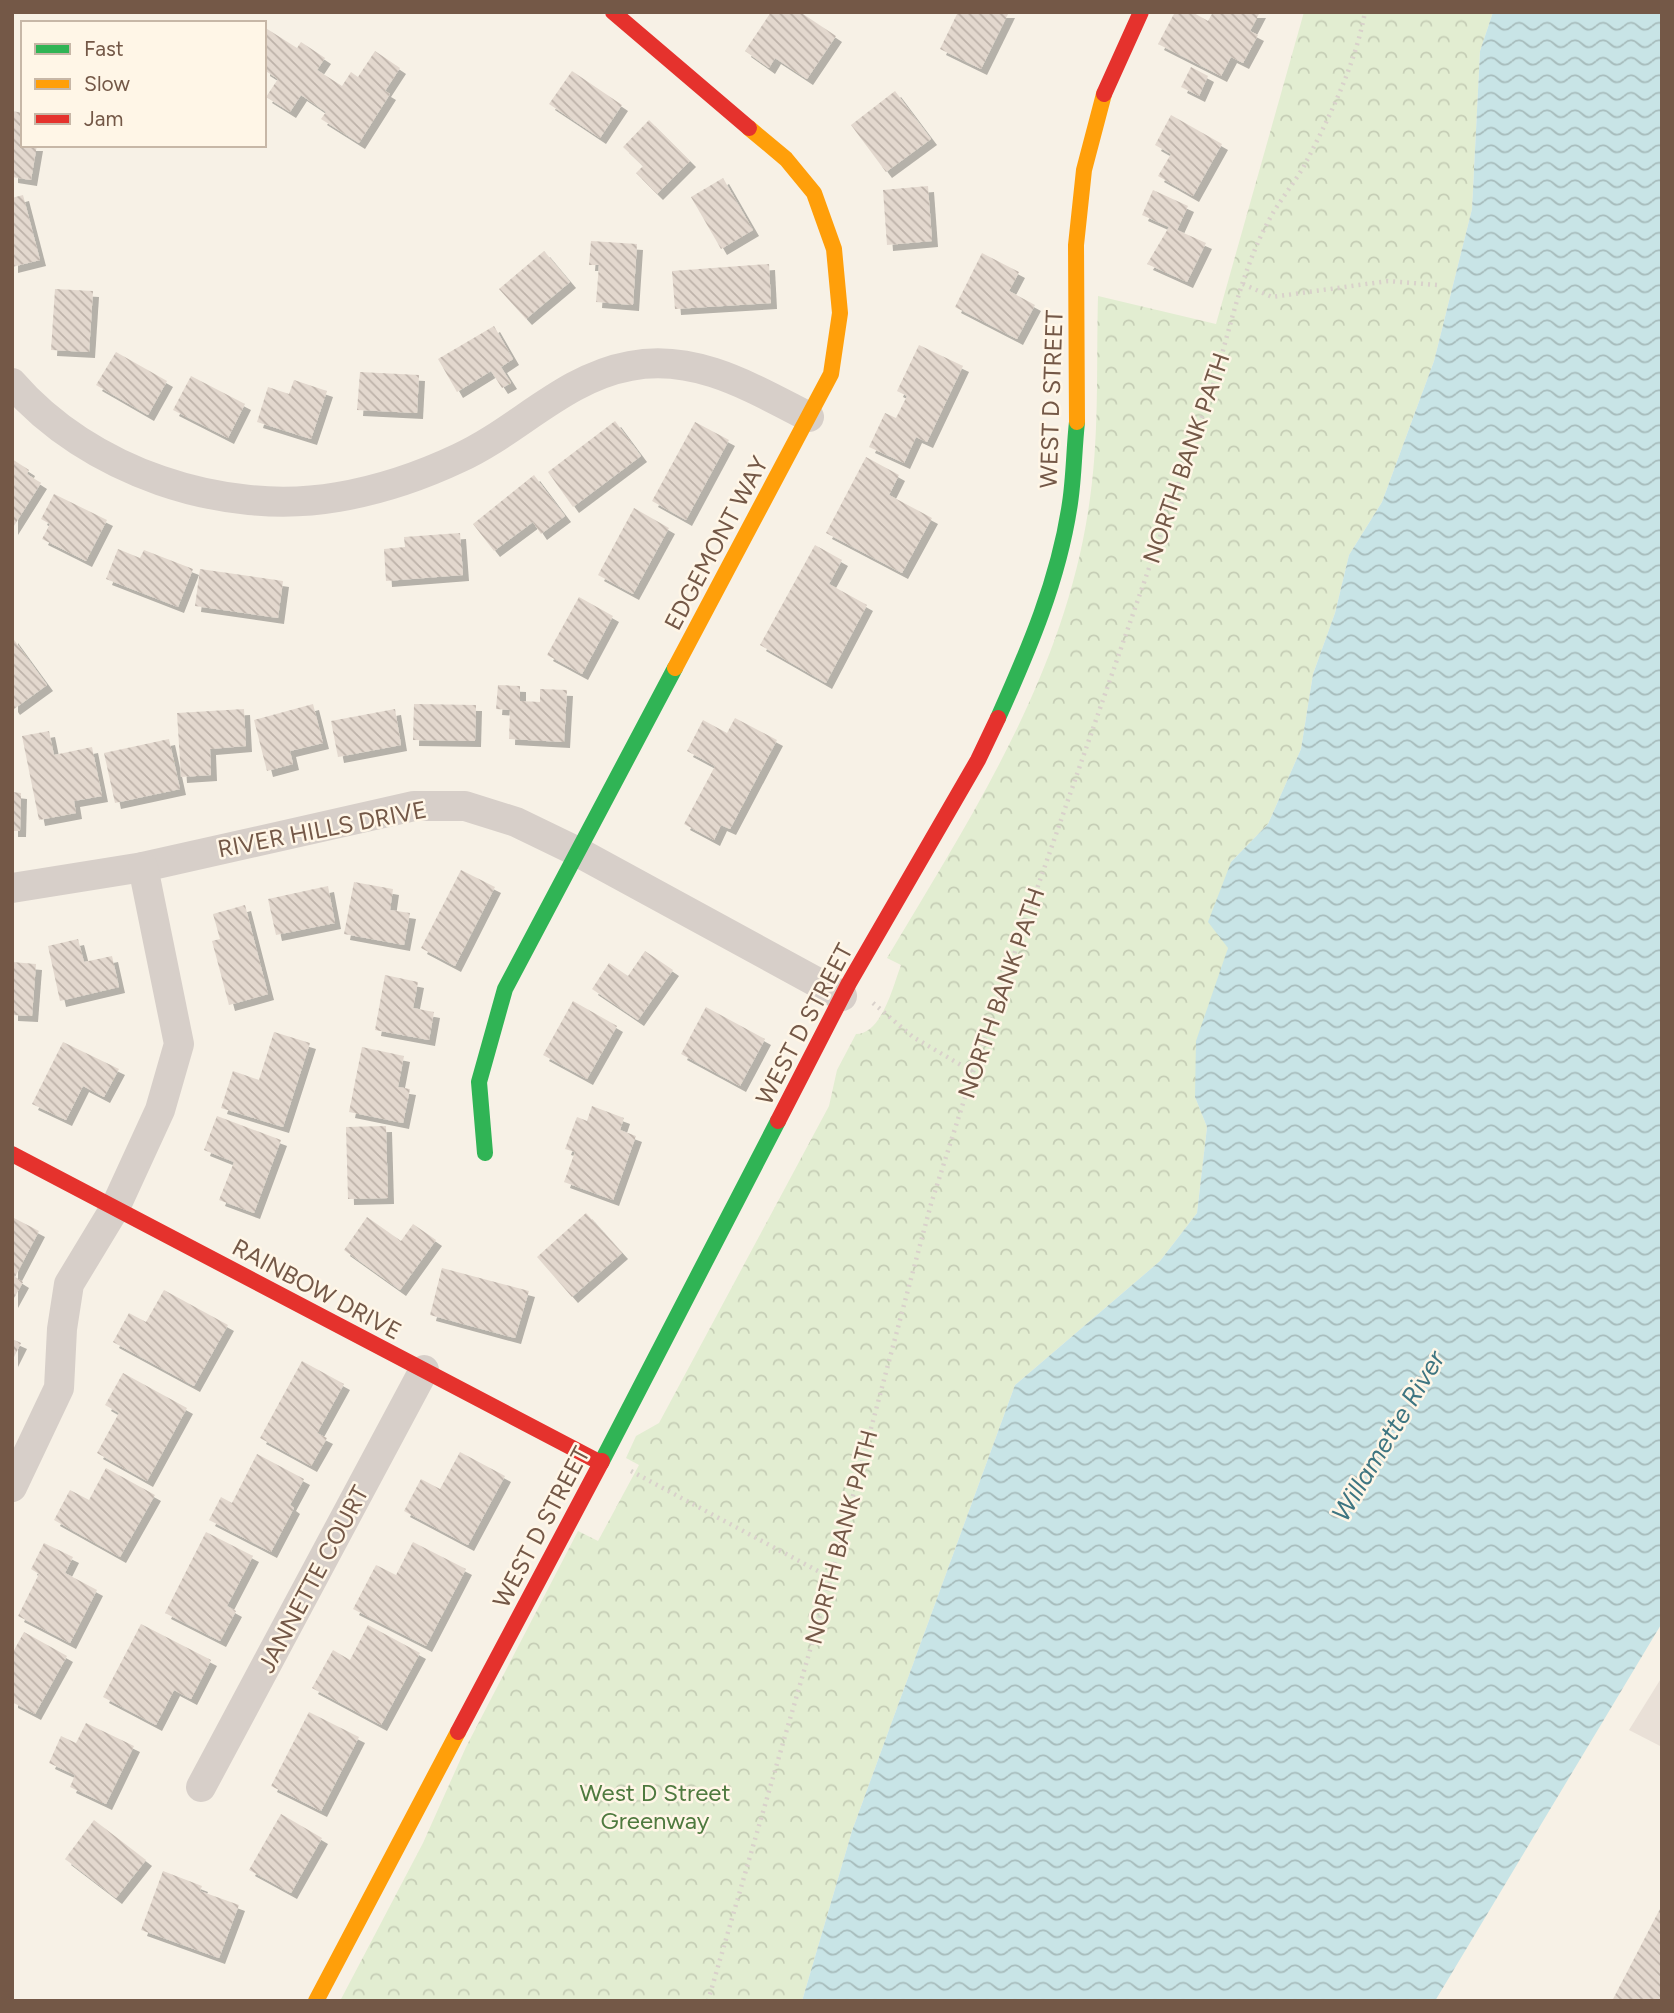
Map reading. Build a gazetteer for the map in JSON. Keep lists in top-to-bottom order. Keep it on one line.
{"streets":{"street":["WEST D STREET","EDGEMONT WAY","RIVER HILLS DRIVE","RAINBOW DRIVE","JANNETTE COURT"],"path":["NORTH BANK PATH"]},"crossings":[["WEST D STREET","RIVER HILLS DRIVE"],["WEST D STREET","RAINBOW DRIVE"],["EDGEMONT WAY","RIVER HILLS DRIVE"],["RAINBOW DRIVE","JANNETTE COURT"]],"water":["Willamette River"],"parks":["West D Street Greenway"],"legend":["Fast","Slow","Jam"]}
